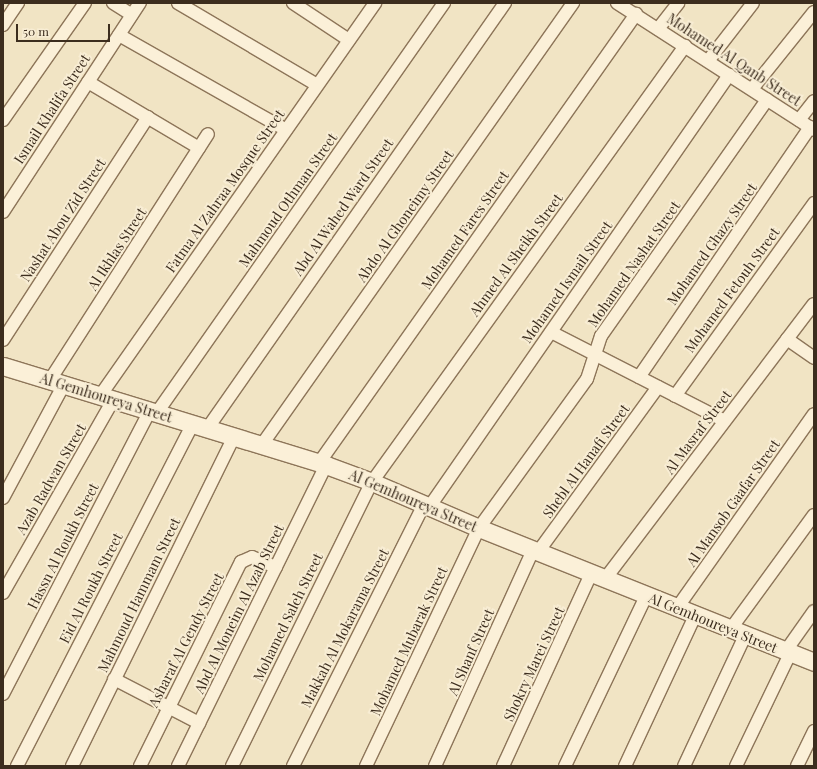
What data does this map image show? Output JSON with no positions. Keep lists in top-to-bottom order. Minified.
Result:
{"streets":{"street":["Mohamed Al Qanb Street","Ismail Khalifa Street","Fatma Al Zahraa Mosque Street","Mahmoud Othman Street","Abd Al Wahed Ward Street","Abdo Al Ghoneimy Street","Nashat Abou Zid Street","Mohamed Fares Street","Mohamed Ghazy Street","Al Ikhlas Street","Ahmed Al Sheikh Street","Mohamed Nashat Street","Mohamed Ismail Street","Mohamed Fetouh Street","Al Gemhoureya Street","Al Masraf Street","Shebl Al Hanafi Street","Azab Radwan Street","Al Mansob Gaafar Street","Hassn Al Roukh Street","Eid Al Roukh Street","Mahmoud Hammam Street","Abd Al Moneim Al Azab Street","Mohamed Saleh Street","Makkah Al Mokarama Street","Asharaf Al Gendy Street","Mohamed Mubarak Street","Al Shanf Street","Shokry Marei Street"]},"crossings":[["Mohamed Al Qanb Street","Mohamed Fares Street"],["Mohamed Al Qanb Street","Mohamed Ghazy Street"],["Mohamed Al Qanb Street","Ahmed Al Sheikh Street"],["Mohamed Al Qanb Street","Mohamed Nashat Street"],["Mohamed Al Qanb Street","Mohamed Ismail Street"],["Fatma Al Zahraa Mosque Street","Al Gemhoureya Street"],["Fatma Al Zahraa Mosque Street","Azab Radwan Street"],["Mahmoud Othman Street","Al Gemhoureya Street"],["Mahmoud Othman Street","Hassn Al Roukh Street"],["Abd Al Wahed Ward Street","Al Gemhoureya Street"],["Abd Al Wahed Ward Street","Eid Al Roukh Street"],["Abdo Al Ghoneimy Street","Al Gemhoureya Street"],["Mohamed Fares Street","Al Gemhoureya Street"],["Mohamed Fares Street","Abd Al Moneim Al Azab Street"],["Al Ikhlas Street","Al Gemhoureya Street"],["Ahmed Al Sheikh Street","Al Gemhoureya Street"],["Ahmed Al Sheikh Street","Mohamed Saleh Street"],["Mohamed Nashat Street","Al Gemhoureya Street"],["Mohamed Nashat Street","Mohamed Mubarak Street"],["Mohamed Ismail Street","Al Gemhoureya Street"],["Mohamed Ismail Street","Makkah Al Mokarama Street"],["Al Gemhoureya Street","Al Masraf Street"],["Al Gemhoureya Street","Shebl Al Hanafi Street"],["Al Gemhoureya Street","Azab Radwan Street"],["Al Gemhoureya Street","Al Mansob Gaafar Street"],["Al Gemhoureya Street","Hassn Al Roukh Street"],["Al Gemhoureya Street","Eid Al Roukh Street"],["Al Gemhoureya Street","Mahmoud Hammam Street"],["Al Gemhoureya Street","Abd Al Moneim Al Azab Street"],["Al Gemhoureya Street","Mohamed Saleh Street"],["Al Gemhoureya Street","Makkah Al Mokarama Street"],["Al Gemhoureya Street","Mohamed Mubarak Street"],["Al Gemhoureya Street","Al Shanf Street"],["Al Gemhoureya Street","Shokry Marei Street"],["Al Masraf Street","Shokry Marei Street"],["Shebl Al Hanafi Street","Al Shanf Street"],["Abd Al Moneim Al Azab Street","Asharaf Al Gendy Street"]],"scale_bar":"50 m"}
